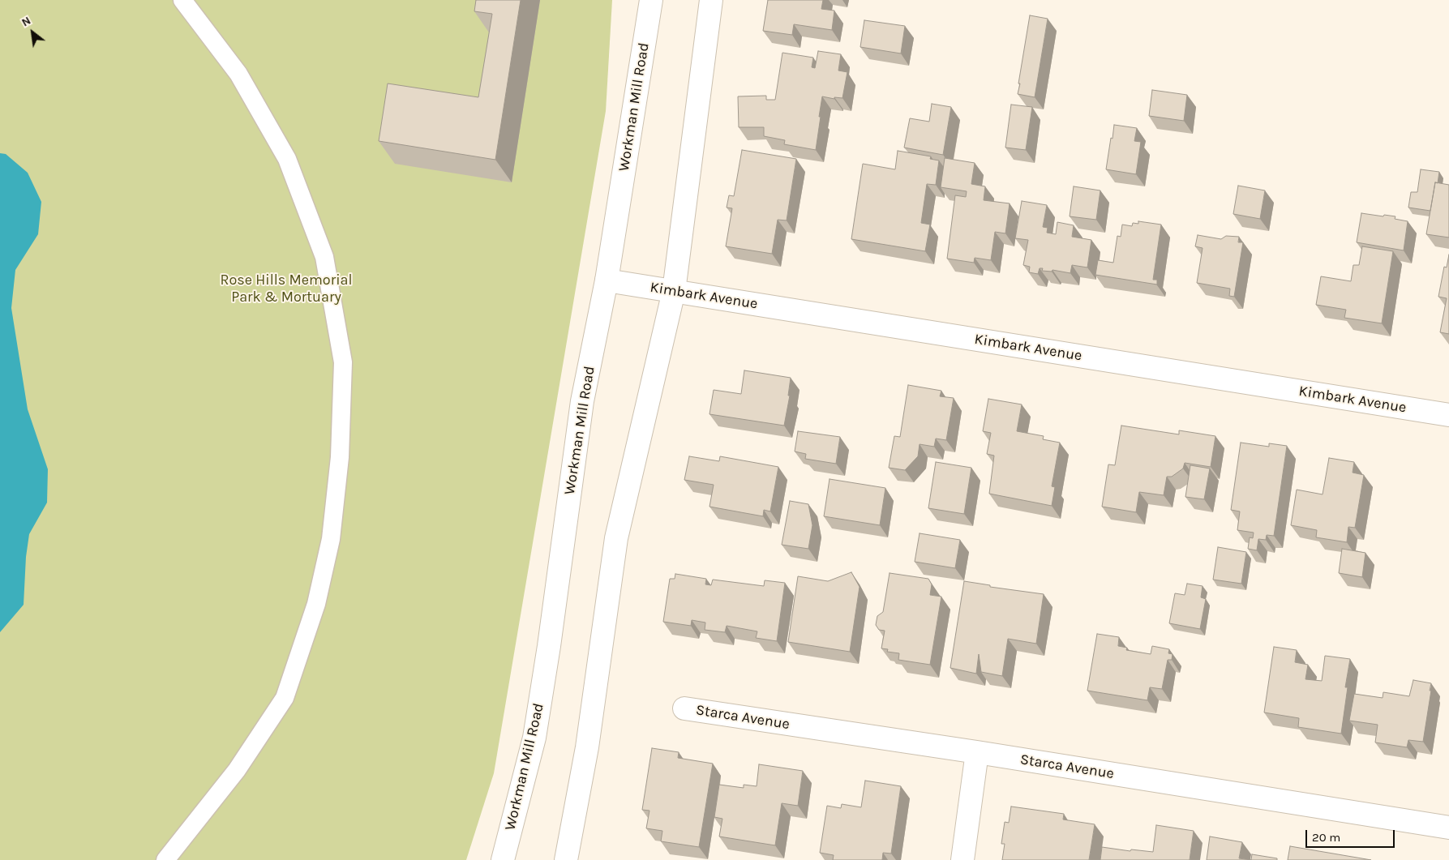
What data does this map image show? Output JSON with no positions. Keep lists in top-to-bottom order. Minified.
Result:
{"streets":{"main road":["Workman Mill Road","Kimbark Avenue","Starca Avenue"]},"crossings":[["Workman Mill Road","Kimbark Avenue"]],"parks":["Rose Hills Memorial Park & Mortuary"],"scale_bar":"20 m","north":"top left"}
